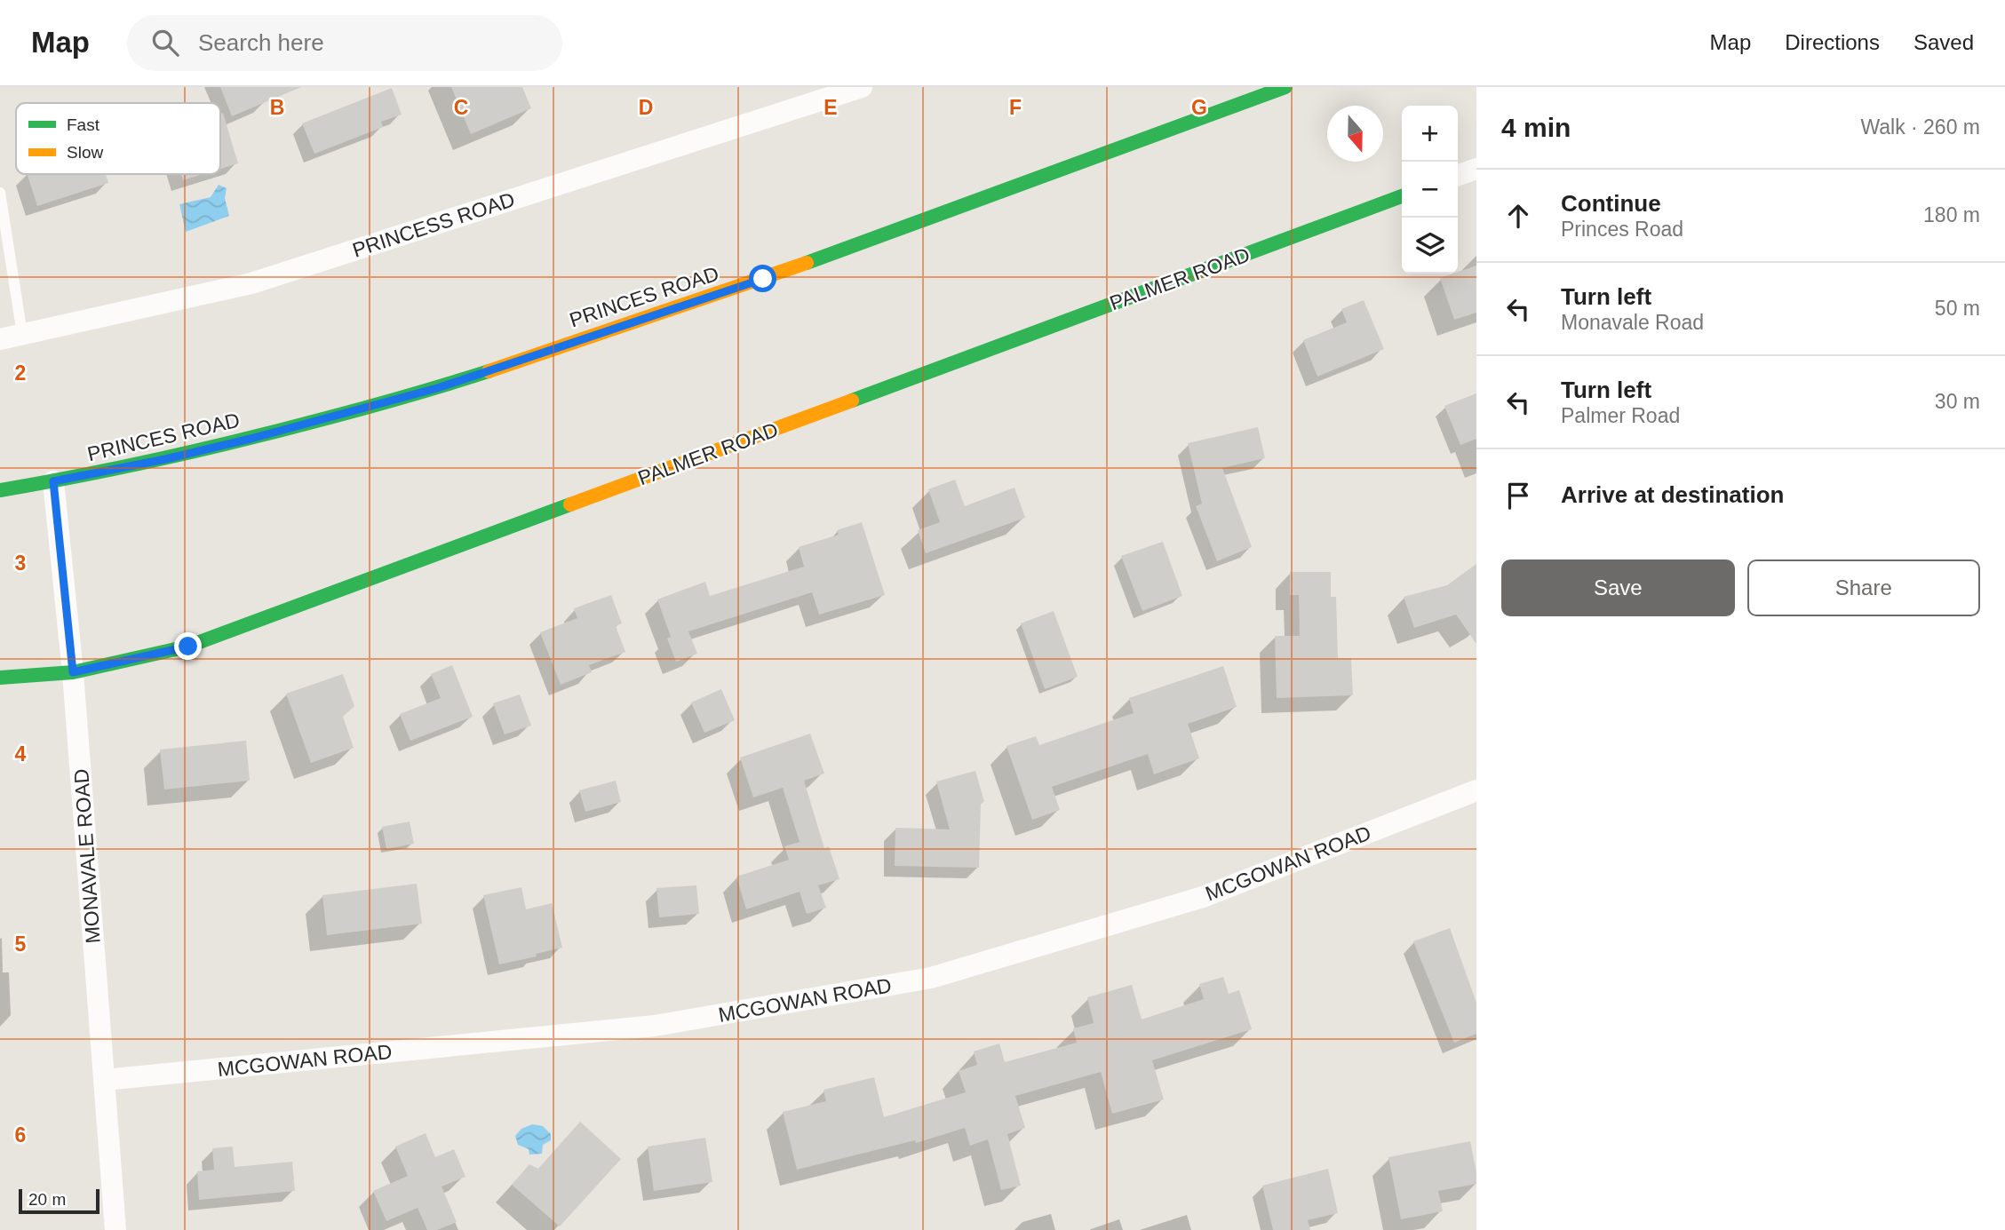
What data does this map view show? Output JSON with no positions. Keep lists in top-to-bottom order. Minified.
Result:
{"streets":{"street":["PRINCESS ROAD","PALMER ROAD","PRINCES ROAD","MONAVALE ROAD","MCGOWAN ROAD"]},"crossings":[["PALMER ROAD","MONAVALE ROAD"],["PRINCES ROAD","MONAVALE ROAD"],["MONAVALE ROAD","MCGOWAN ROAD"]],"legend":["Fast","Slow"],"scale_bar":"20 m","north":"bottom","page":{"header":"Map","search":"Search here","nav":["Map","Directions","Saved"],"heading":["4 min","Walk · 260 m"],"map_buttons":["+","−"],"list":[["Continue","Princes Road","180 m"],["Turn left","Monavale Road","50 m"],["Turn left","Palmer Road","30 m"],"Arrive at destination"],"buttons":["Save","Share"],"scale":"20 m"},"grid":{"columns":["B","C","D","E","F","G"],"rows":["2","3","4","5","6"]}}
